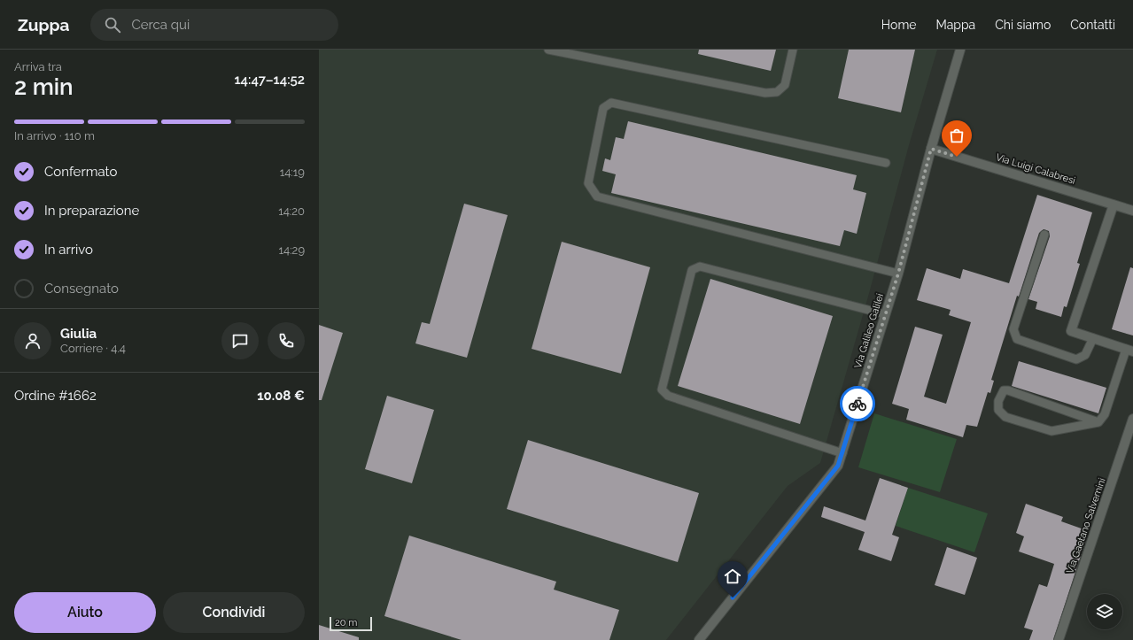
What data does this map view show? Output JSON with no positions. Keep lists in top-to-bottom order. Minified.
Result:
{"streets":{"street":["Via Luigi Calabresi","Via Galileo Galilei","Via Gaetano Salvemini"]},"crossings":[["Via Luigi Calabresi","Via Galileo Galilei"]],"scale_bar":"20 m","page":{"header":"Zuppa","search":"Cerca qui","nav":["Home","Mappa","Chi siamo","Contatti"],"heading":["2 min","Arriva tra","14:47–14:52"],"panel":["Giulia","Corriere · 4.4","Ordine #1662","10.08 €"],"bar":"In arrivo · 110 m","list":[["Confermato","14:19"],["In preparazione","14:20"],["In arrivo","14:29"],"Consegnato"],"buttons":["Aiuto","Condividi"],"scale":"20 m"}}
